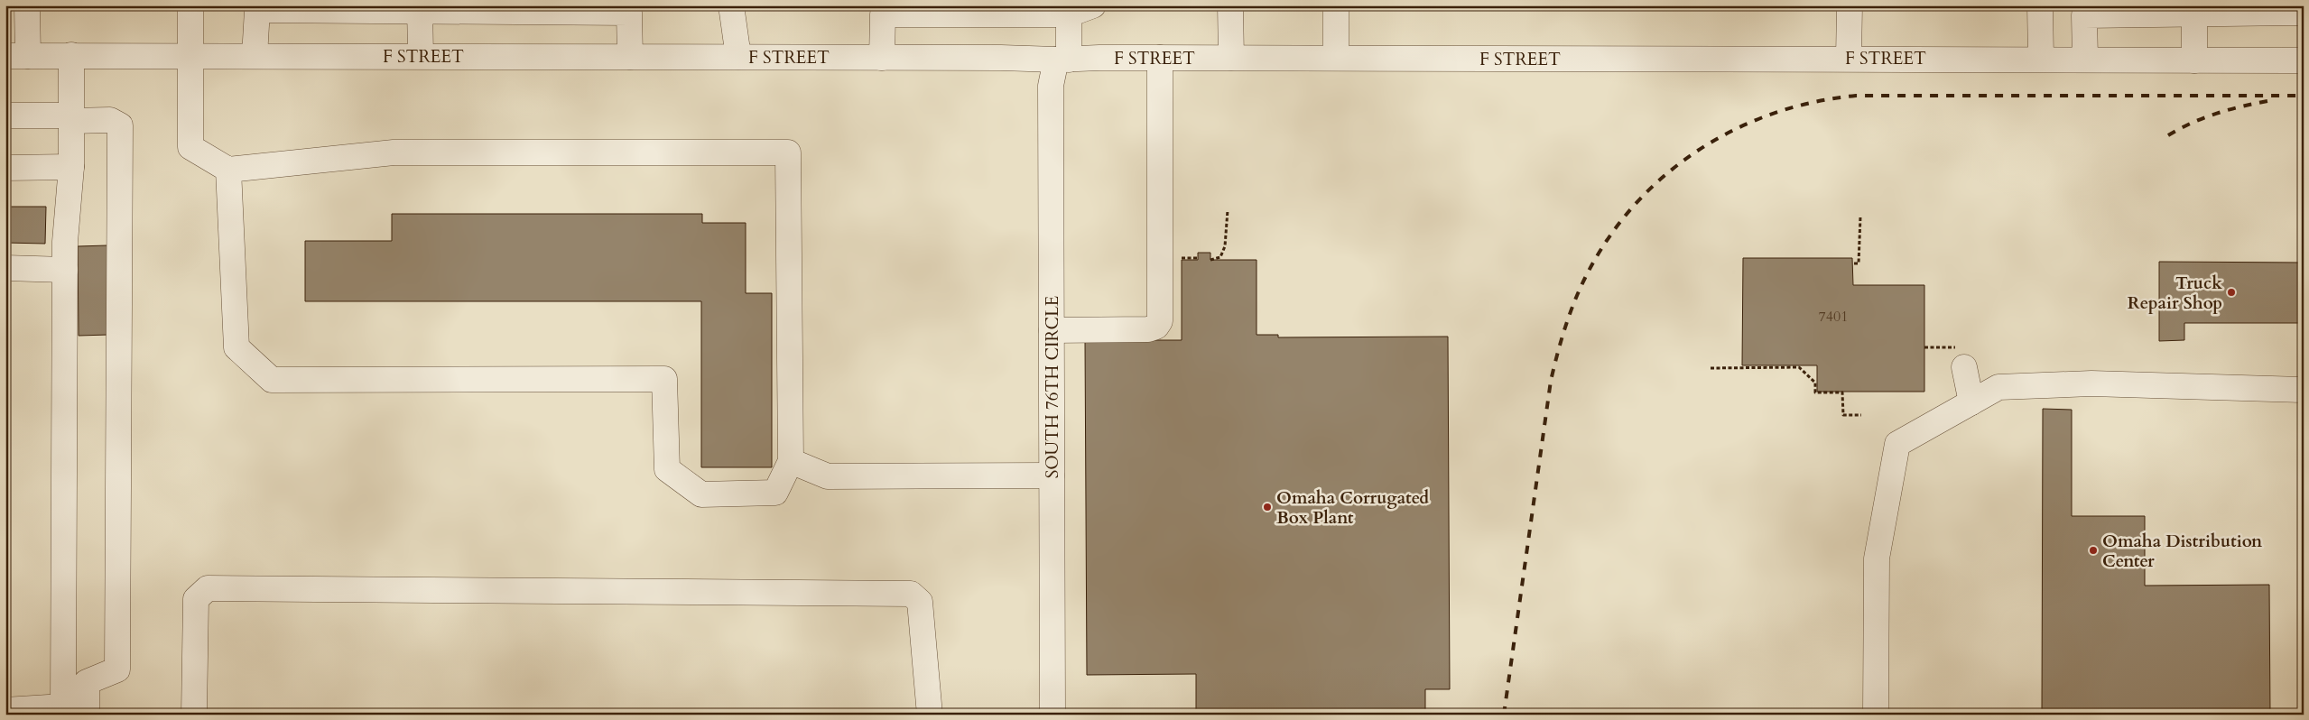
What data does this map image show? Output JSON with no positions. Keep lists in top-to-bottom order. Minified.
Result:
{"streets":{"street":["F STREET","SOUTH 76TH CIRCLE"]},"crossings":[["F STREET","SOUTH 76TH CIRCLE"]],"places":["Truck Repair Shop","Omaha Corrugated Box Plant","Omaha Distribution Center"],"house_numbers":["7401"]}
